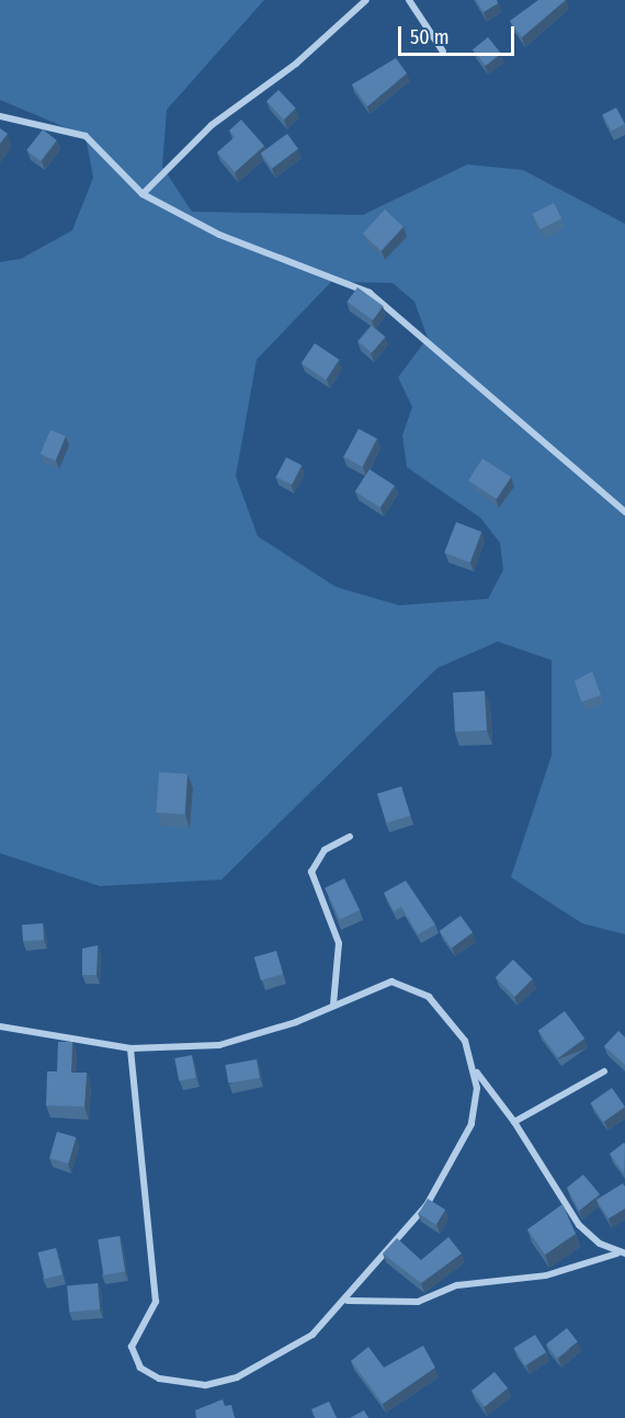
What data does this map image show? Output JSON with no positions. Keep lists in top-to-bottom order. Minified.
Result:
{"scale_bar":"50 m"}
